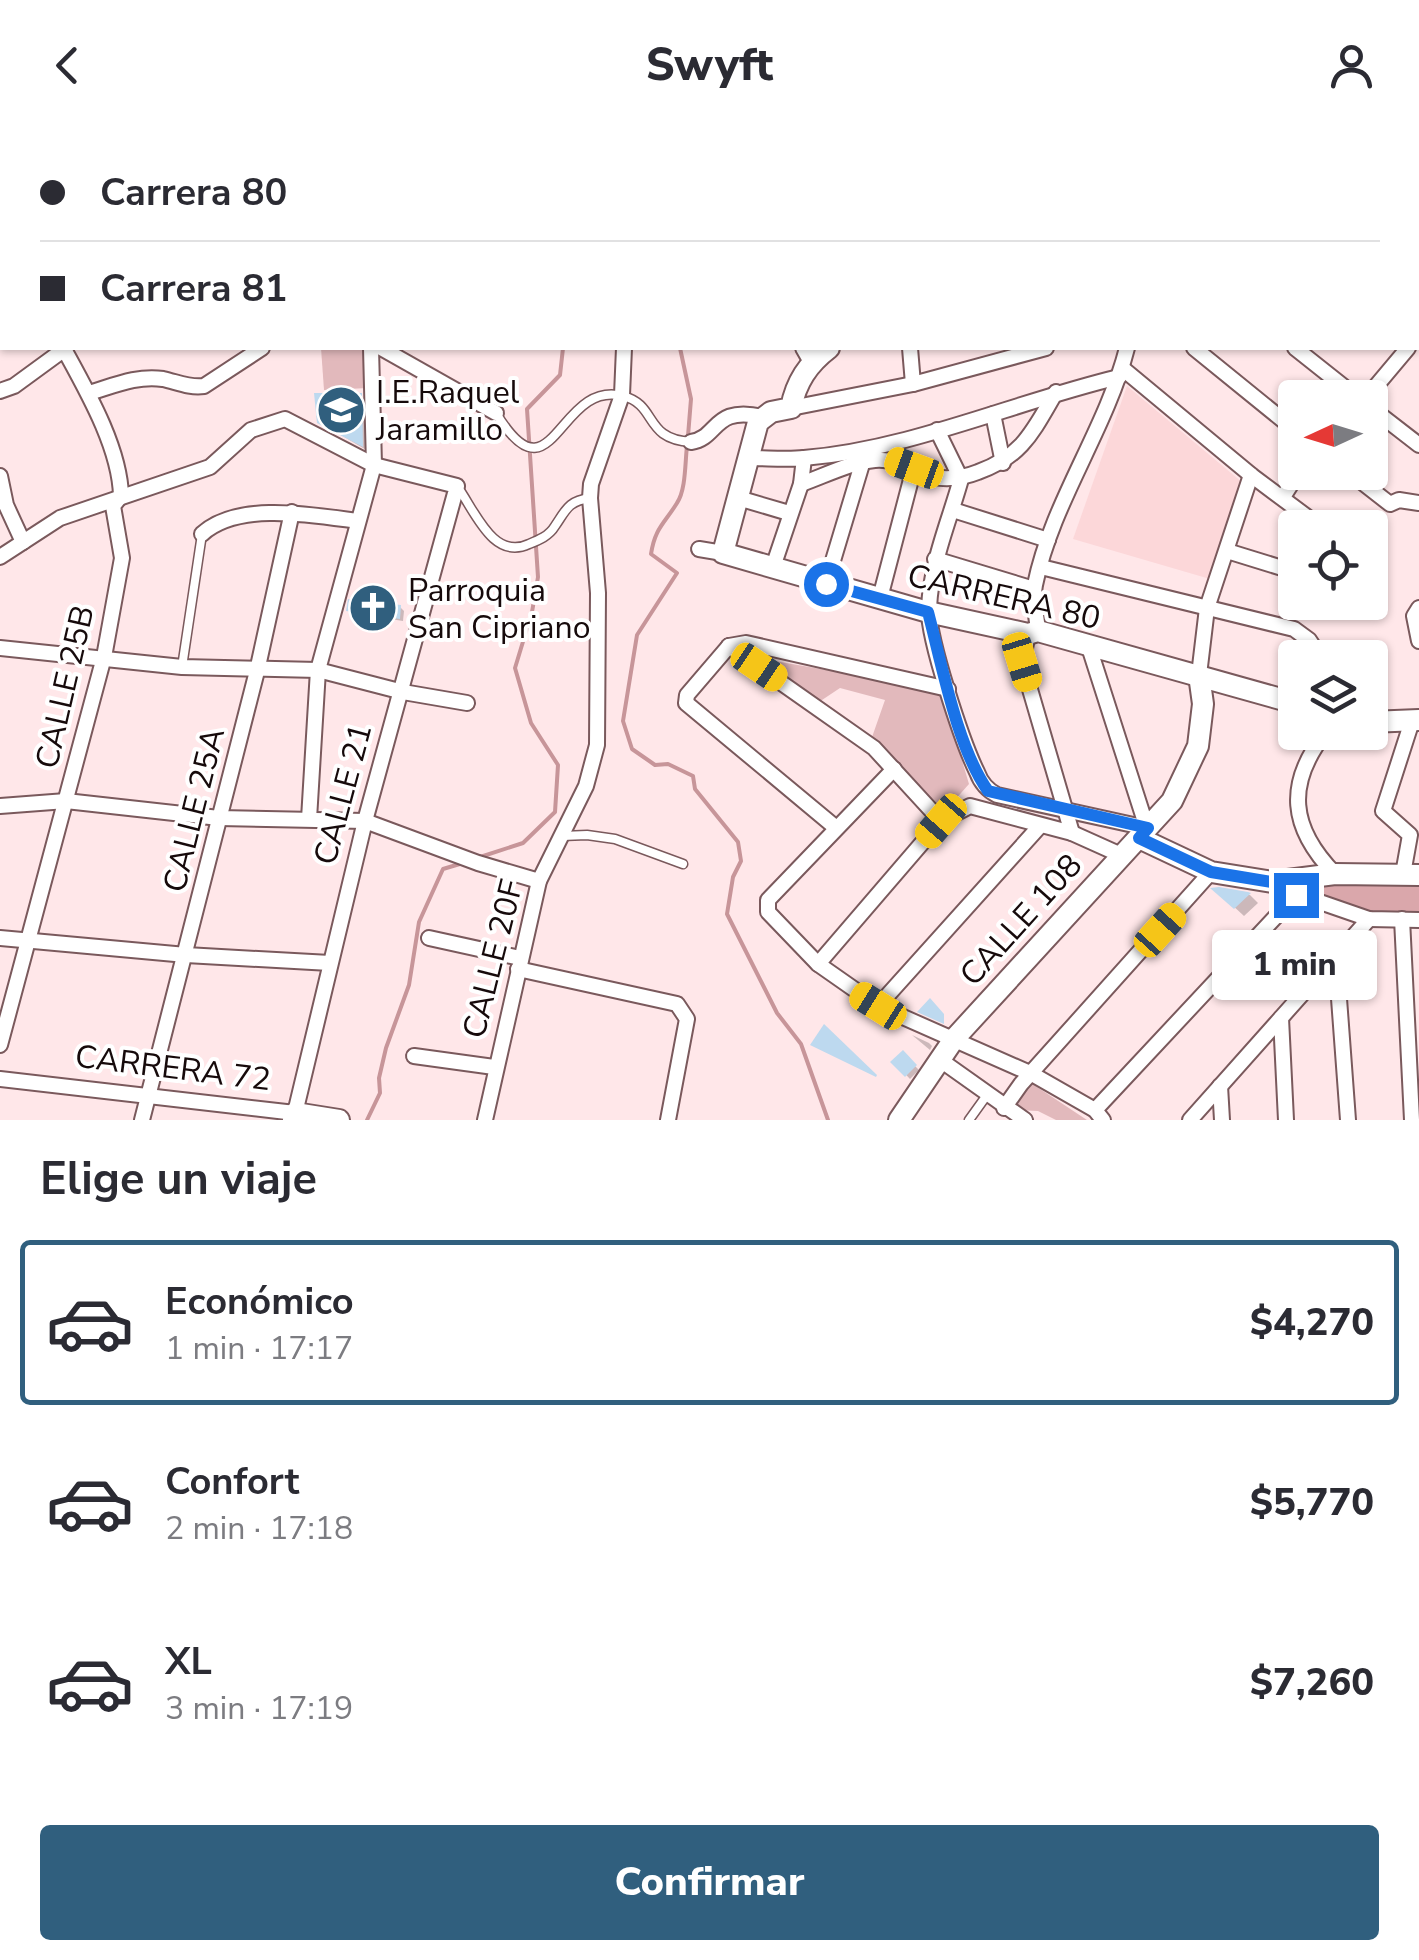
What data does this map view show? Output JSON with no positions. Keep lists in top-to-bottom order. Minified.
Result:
{"streets":{"street":["CARRERA 80","CALLE 25B","CALLE 21","CALLE 25A","CALLE 108","CALLE 20F","CARRERA 72"]},"crossings":[["CARRERA 80","CALLE 108"],["CALLE 21","CARRERA 72"],["CALLE 25A","CARRERA 72"]],"places":{"school or university":["I.E.Raquel Jaramillo"],"church":["Parroquia San Cipriano"]},"north":"left","page":{"header":"Swyft","banner":["Carrera 80","Carrera 81"],"bubble":"1 min","heading":"Elige un viaje","list":[{"name":"Económico","note":"1 min · 17:17","value":"$4,270"},{"name":"Confort","note":"2 min · 17:18","value":"$5,770"},{"name":"XL","note":"3 min · 17:19","value":"$7,260"}],"buttons":"Confirmar"}}
